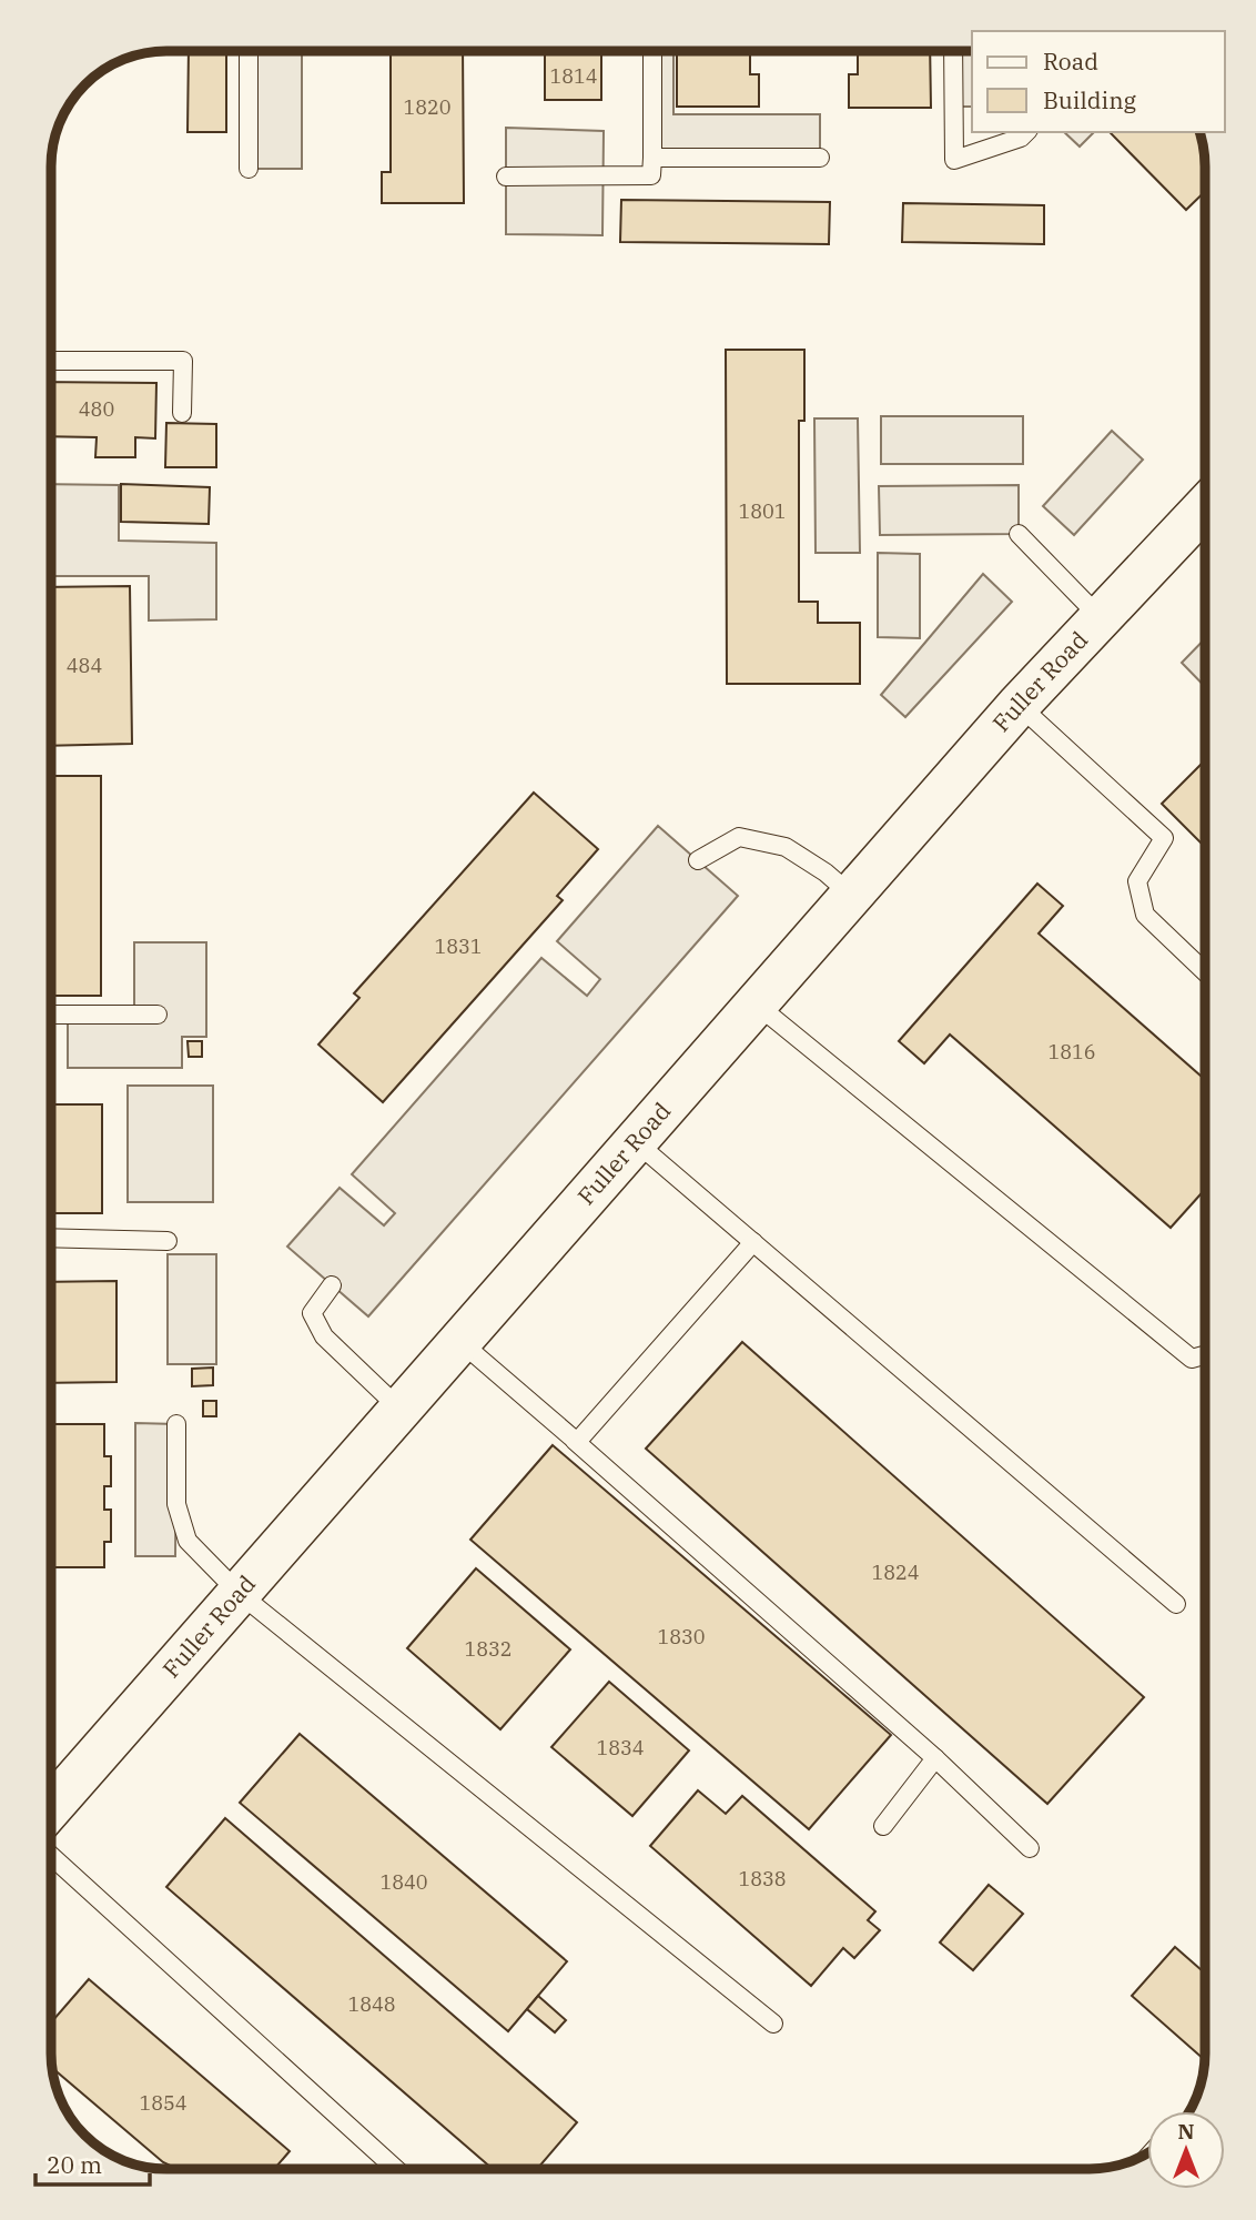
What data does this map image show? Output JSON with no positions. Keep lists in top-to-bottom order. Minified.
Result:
{"streets":{"street":["Fuller Road"]},"house_numbers":["1814","1820","480","1801","484","1831","1816","1824","1830","1832","1834","1838","1840","1848","1854"],"legend":["Road","Building"],"scale_bar":"20 m","north":"top"}
